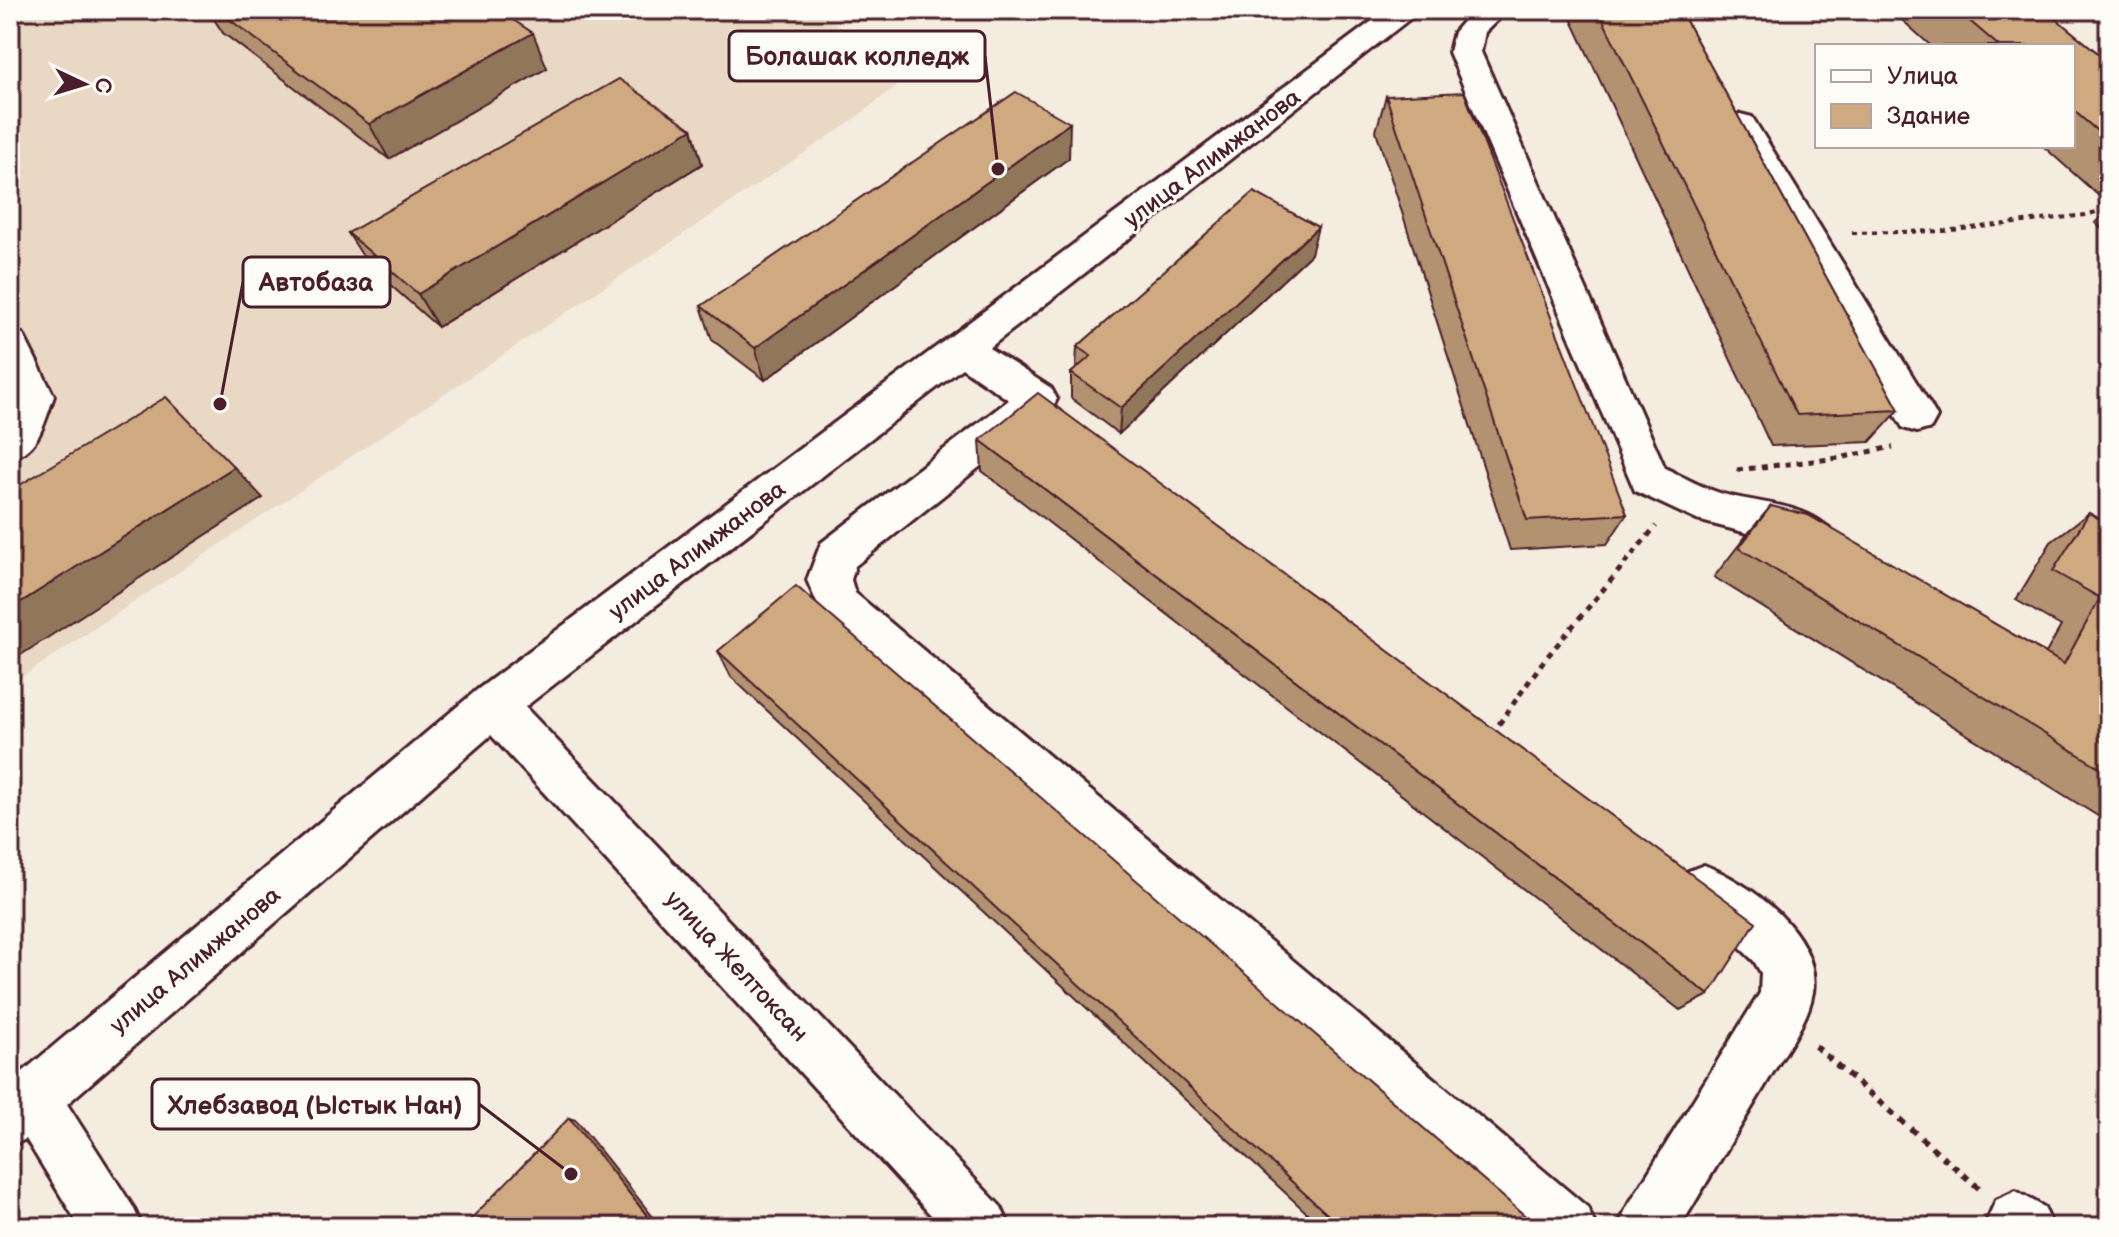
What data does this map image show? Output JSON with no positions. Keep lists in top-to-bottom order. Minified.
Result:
{"streets":{"street":["улица Алимжанова","улица Желтоксан"]},"crossings":[["улица Алимжанова","улица Желтоксан"]],"places":["Болашак колледж","Автобаза","Хлебзавод (Ыстык Нан)"],"legend":["Улица","Здание"],"north":"right"}
